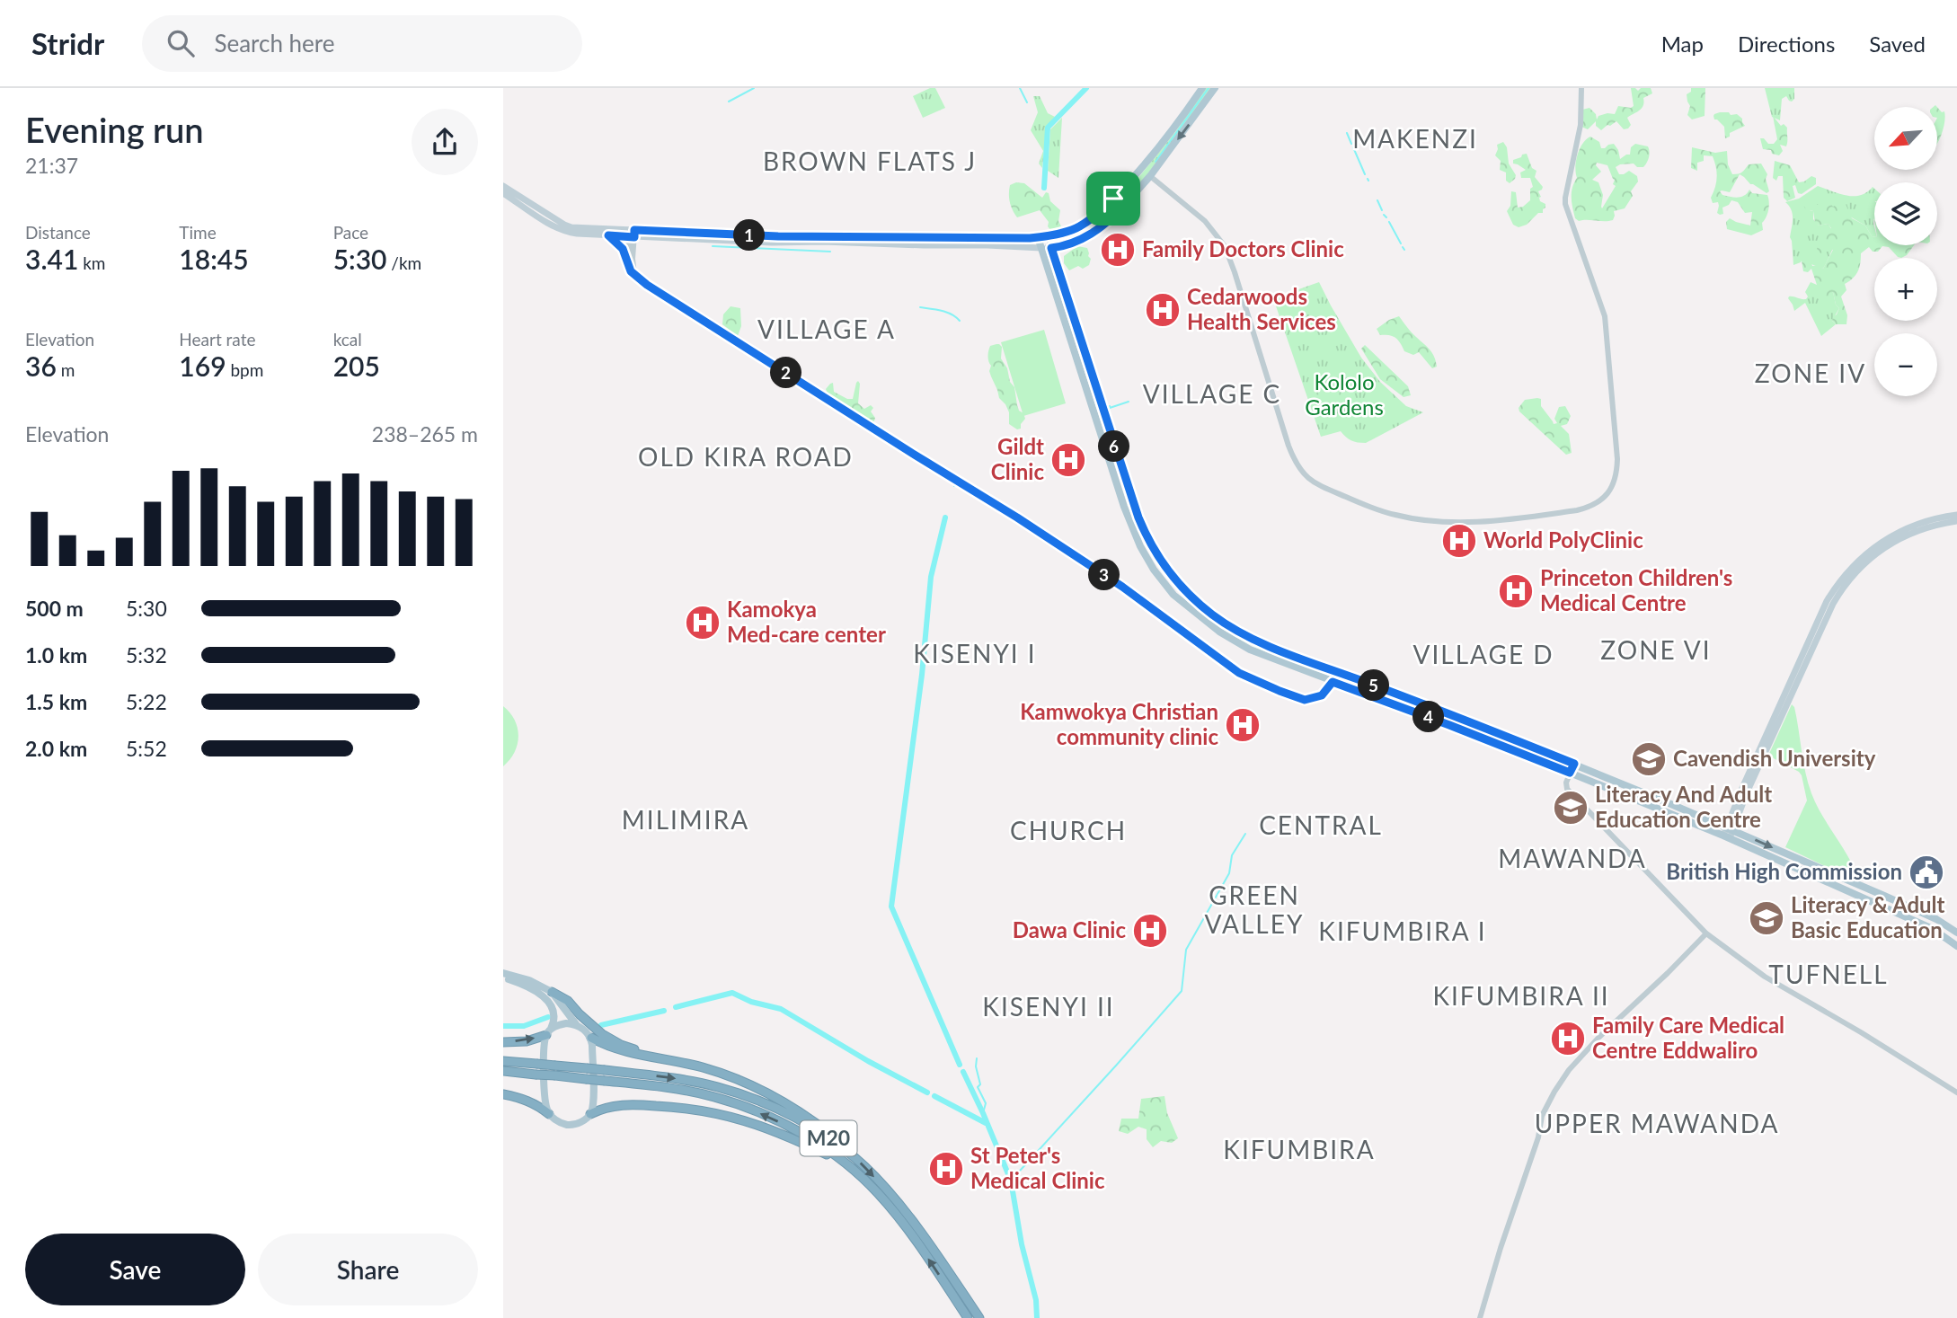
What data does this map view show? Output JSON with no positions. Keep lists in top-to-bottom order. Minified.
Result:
{"streets":{"highway":["M20"]},"districts":["MAKENZI","BROWN FLATS J","VILLAGE A","ZONE IV","VILLAGE C","OLD KIRA ROAD","ZONE VI","KISENYI I","VILLAGE D","MILIMIRA","CENTRAL","CHURCH","MAWANDA","GREEN VALLEY","KIFUMBIRA I","TUFNELL","KIFUMBIRA II","KISENYI II","UPPER MAWANDA","KIFUMBIRA"],"parks":["Kololo Gardens"],"places":{"hospital":["Family Doctors Clinic","Cedarwoods Health Services","Gildt Clinic","World PolyClinic","Princeton Children's Medical Centre","Kamokya Med-care center","Kamwokya Christian community clinic","Dawa Clinic","Family Care Medical Centre Eddwaliro","St Peter's Medical Clinic"],"school or university":["Cavendish University","Literacy And Adult Education Centre","Literacy & Adult Basic Education"],"public building":["British High Commission"]},"north":"bottom left","page":{"header":"Stridr","search":"Search here","nav":["Map","Directions","Saved"],"heading":["Evening run","21:37"],"map_buttons":["+","−"],"stats":[["Distance","3.41 km"],["Time","18:45"],["Pace","5:30 /km"],["Elevation","36 m"],["Heart rate","169 bpm"],["kcal","205"]],"pins":["1","2","6","3","5","4"],"chart":["Elevation","238–265 m"],"list":[{"name":"500 m","note":"5:30"},{"name":"1.0 km","note":"5:32"},{"name":"1.5 km","note":"5:22"},{"name":"2.0 km","note":"5:52"}],"buttons":["Save","Share"]}}
